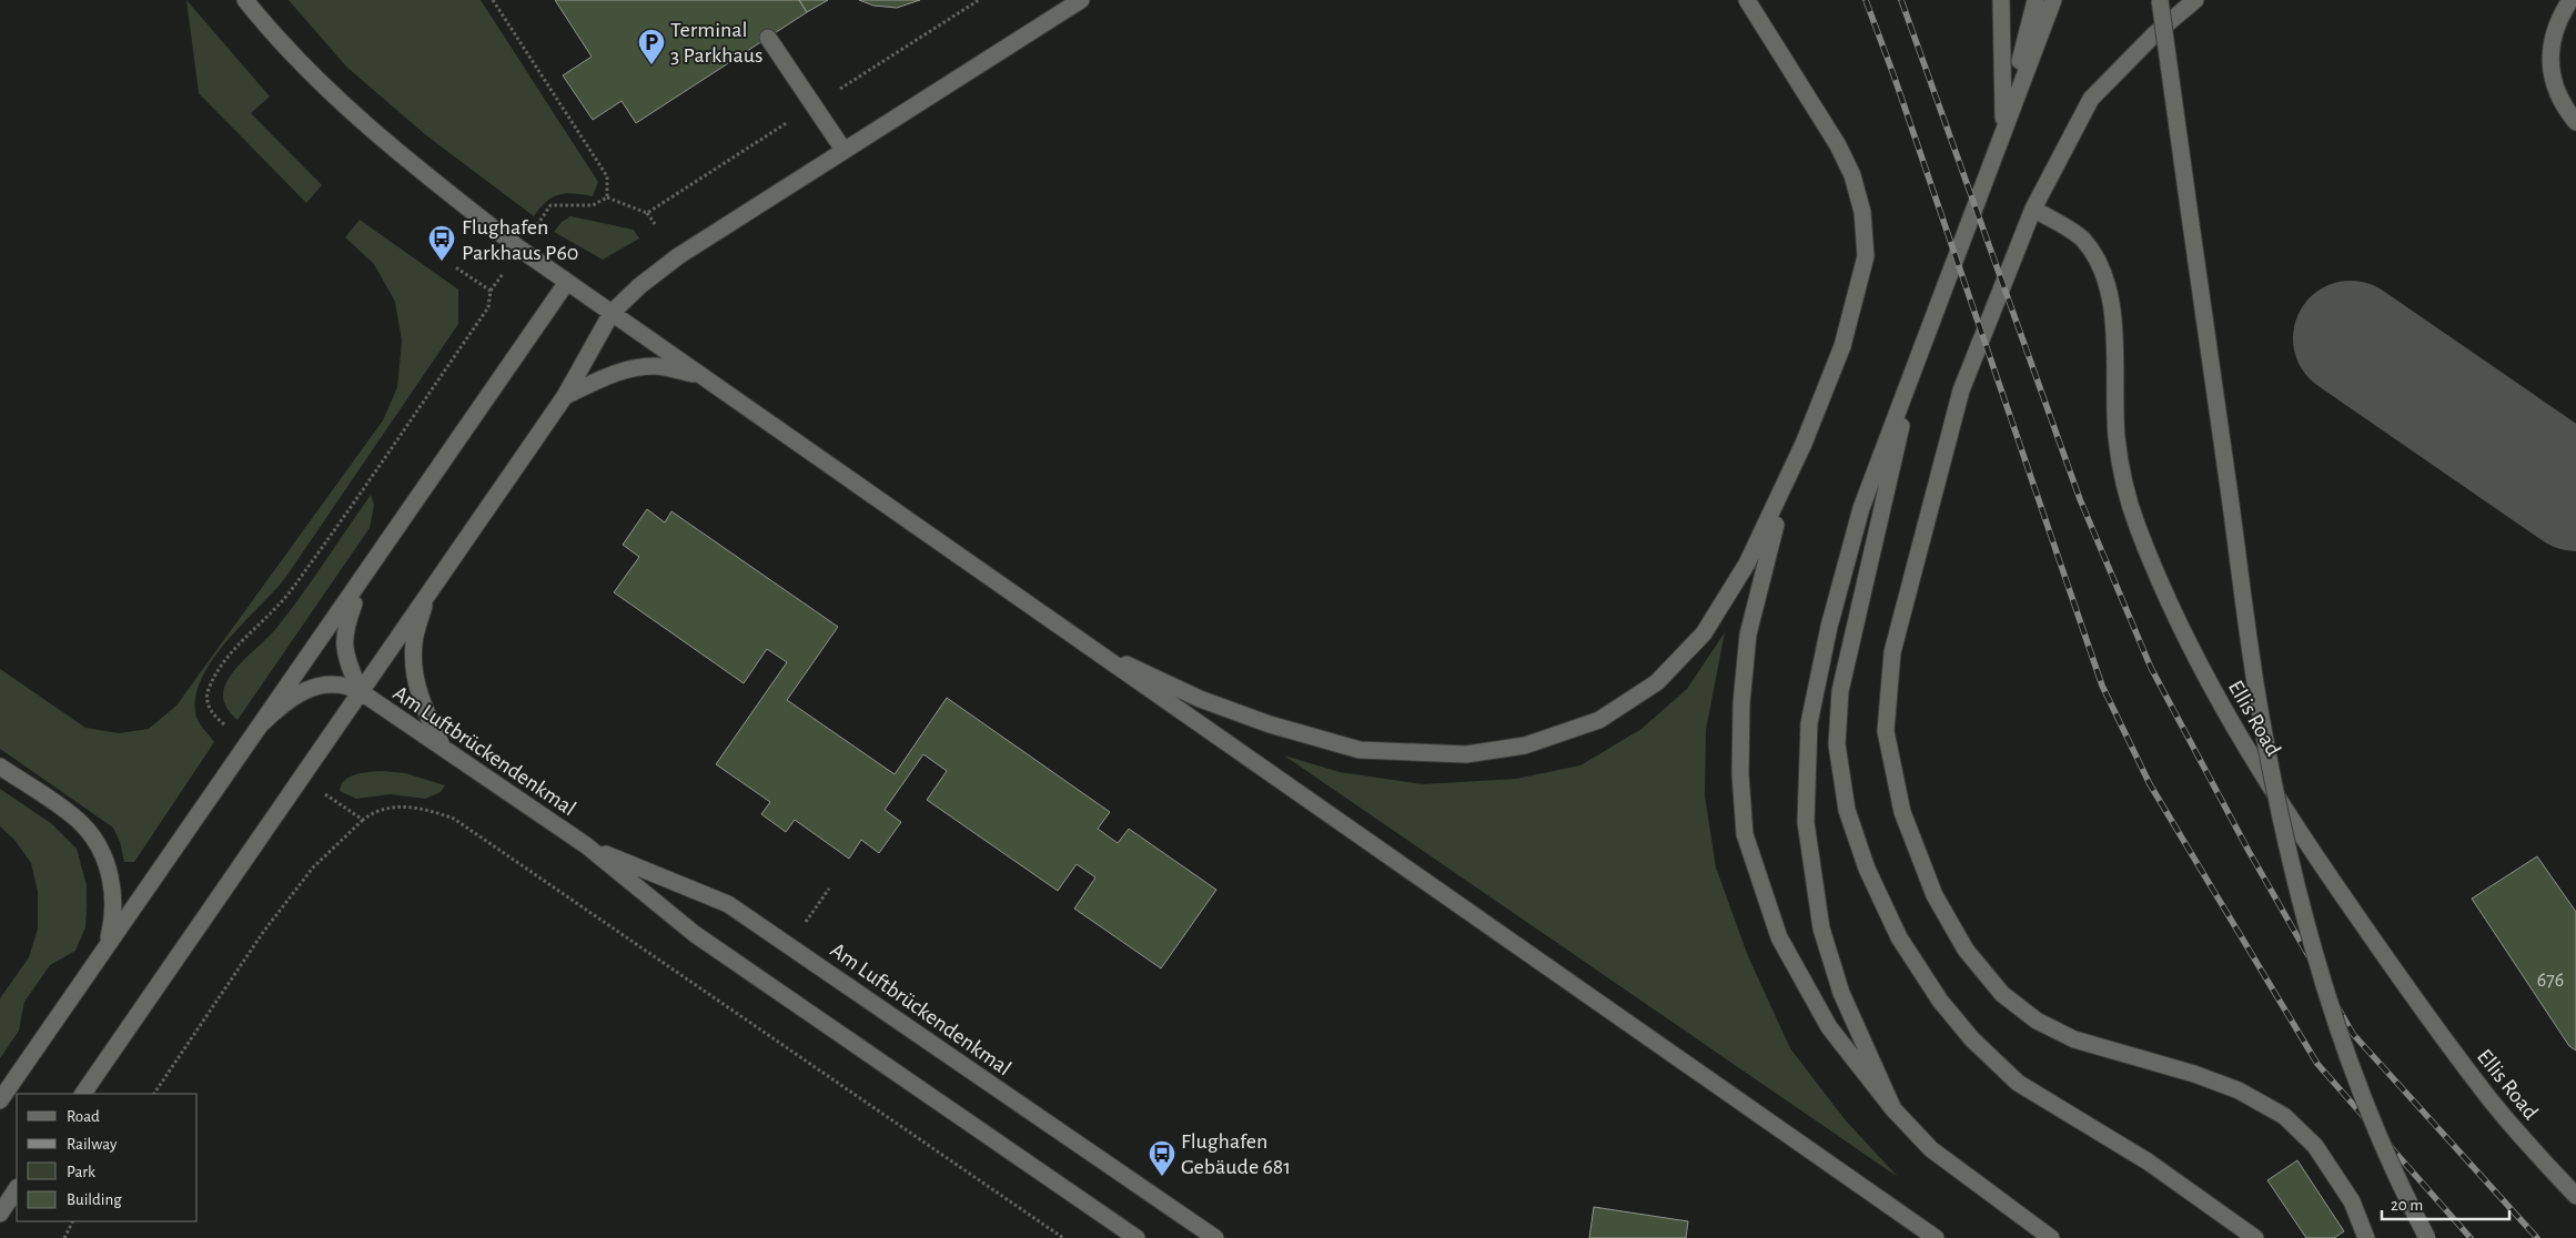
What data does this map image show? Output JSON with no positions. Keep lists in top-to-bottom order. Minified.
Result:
{"streets":{"street":["Ellis Road","Am Luftbrückendenkmal"]},"places":{"parking":["Terminal 3 Parkhaus"],"bus stop":["Flughafen Parkhaus P60","Flughafen Gebäude 681"]},"house_numbers":["676"],"legend":["Road","Railway","Park","Building"],"scale_bar":"20 m"}
